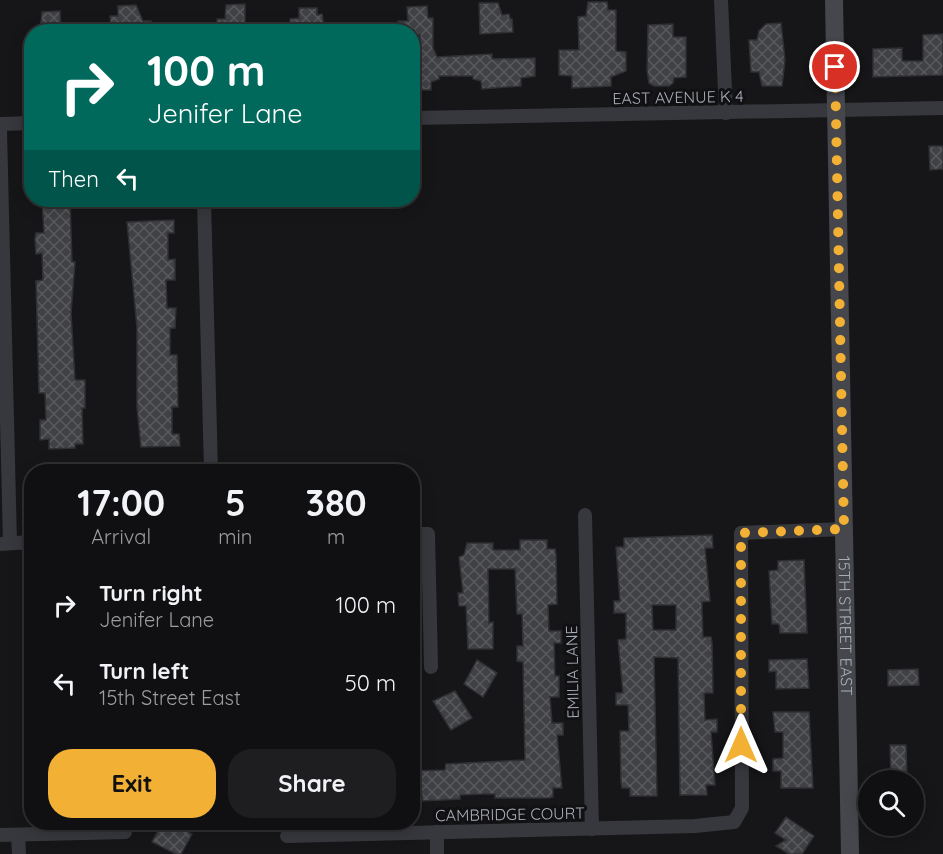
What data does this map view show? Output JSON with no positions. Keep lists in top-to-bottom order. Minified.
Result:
{"streets":{"street":["EAST AVENUE K 4","15TH STREET EAST","EMILIA LANE","CAMBRIDGE COURT"]},"crossings":[["EAST AVENUE K 4","15TH STREET EAST"],["15TH STREET EAST","CAMBRIDGE COURT"],["EMILIA LANE","CAMBRIDGE COURT"]],"page":{"turn":["100 m","Jenifer Lane"],"then":"Then","eta":["17:00","Arrival","5","min","380","m"],"list":[{"name":"Turn right","note":"Jenifer Lane","value":"100 m"},{"name":"Turn left","note":"15th Street East","value":"50 m"}],"buttons":["Exit","Share"]}}
